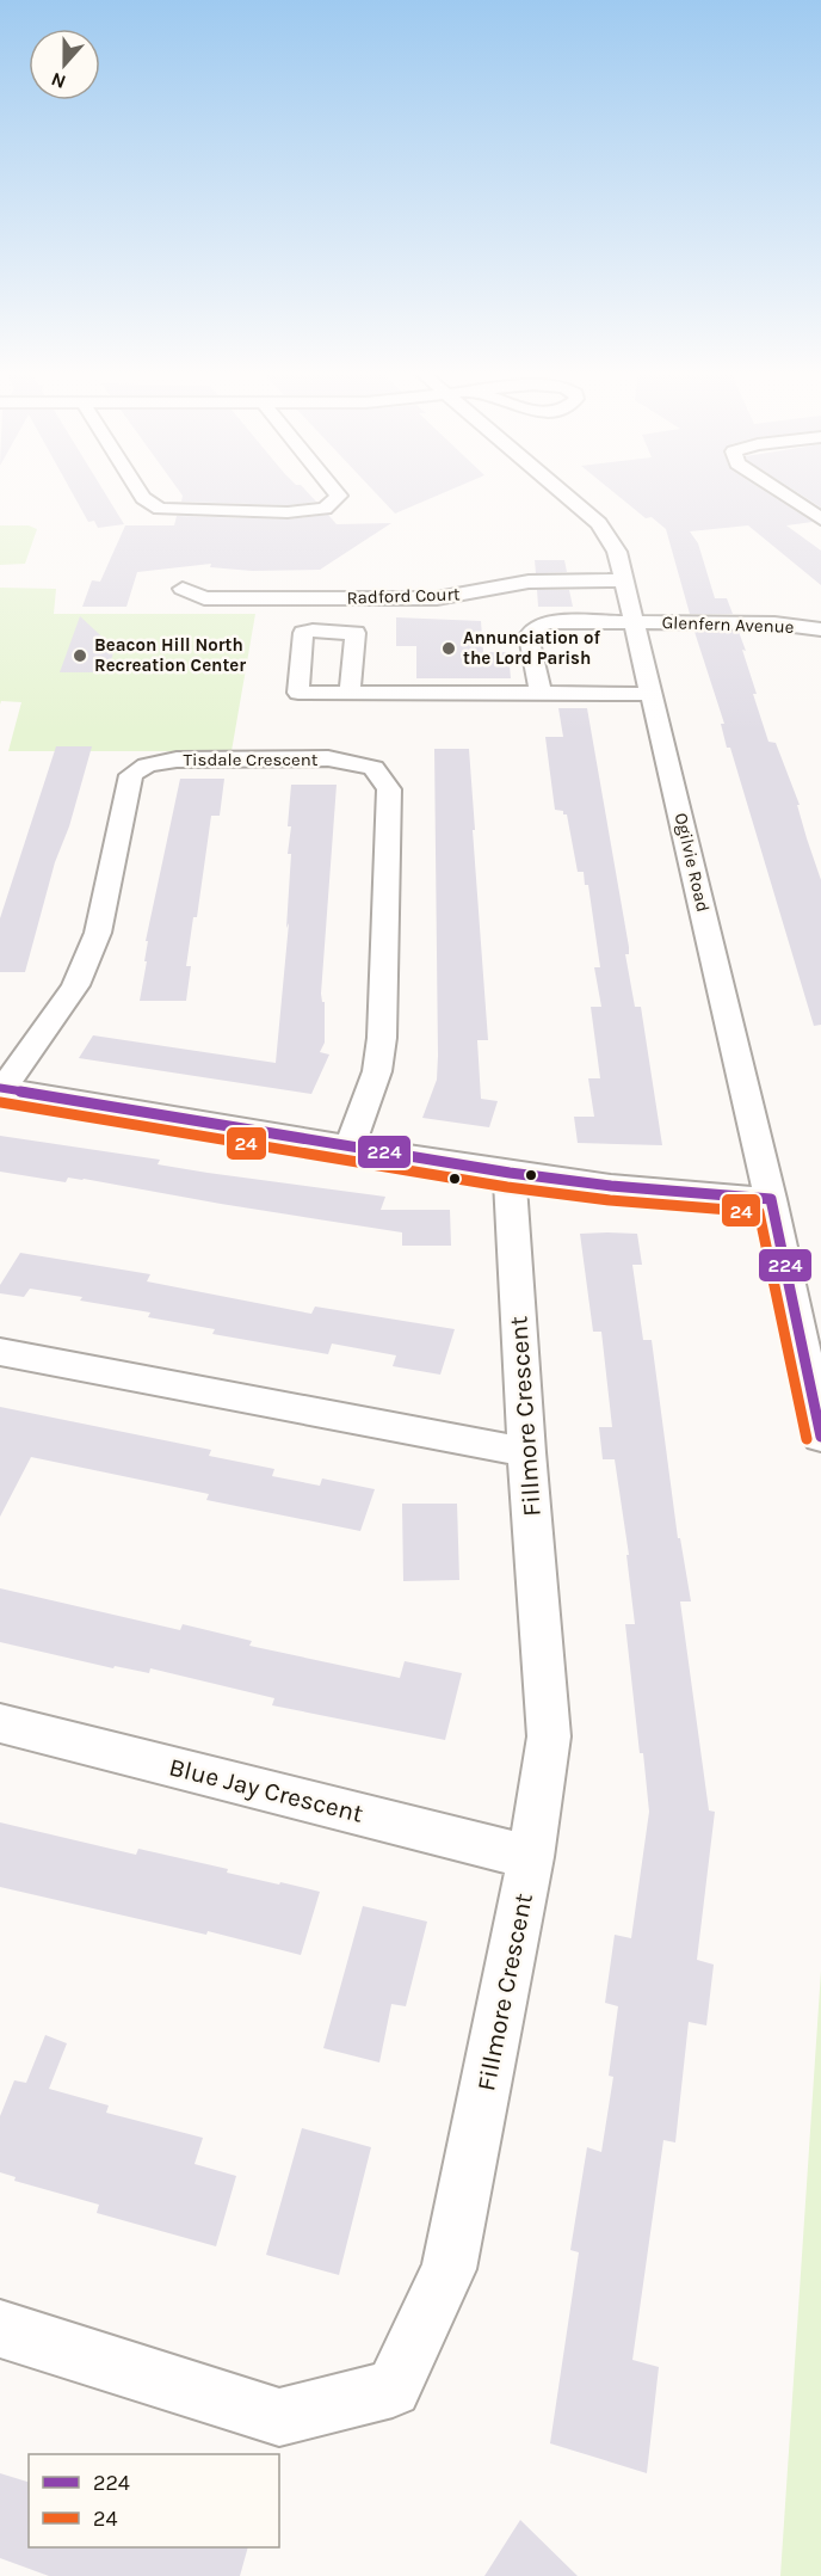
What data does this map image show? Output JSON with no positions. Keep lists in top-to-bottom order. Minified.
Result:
{"streets":{"street":["Radford Court","Glenfern Avenue","Tisdale Crescent","Ogilvie Road","Fillmore Crescent","Blue Jay Crescent"]},"crossings":[["Radford Court","Ogilvie Road"],["Glenfern Avenue","Ogilvie Road"],["Fillmore Crescent","Blue Jay Crescent"]],"places":["Annunciation of the Lord Parish","Beacon Hill North Recreation Center"],"lines":["transit line 224","transit line 24"],"legend":["224","24"],"north":"bottom"}
